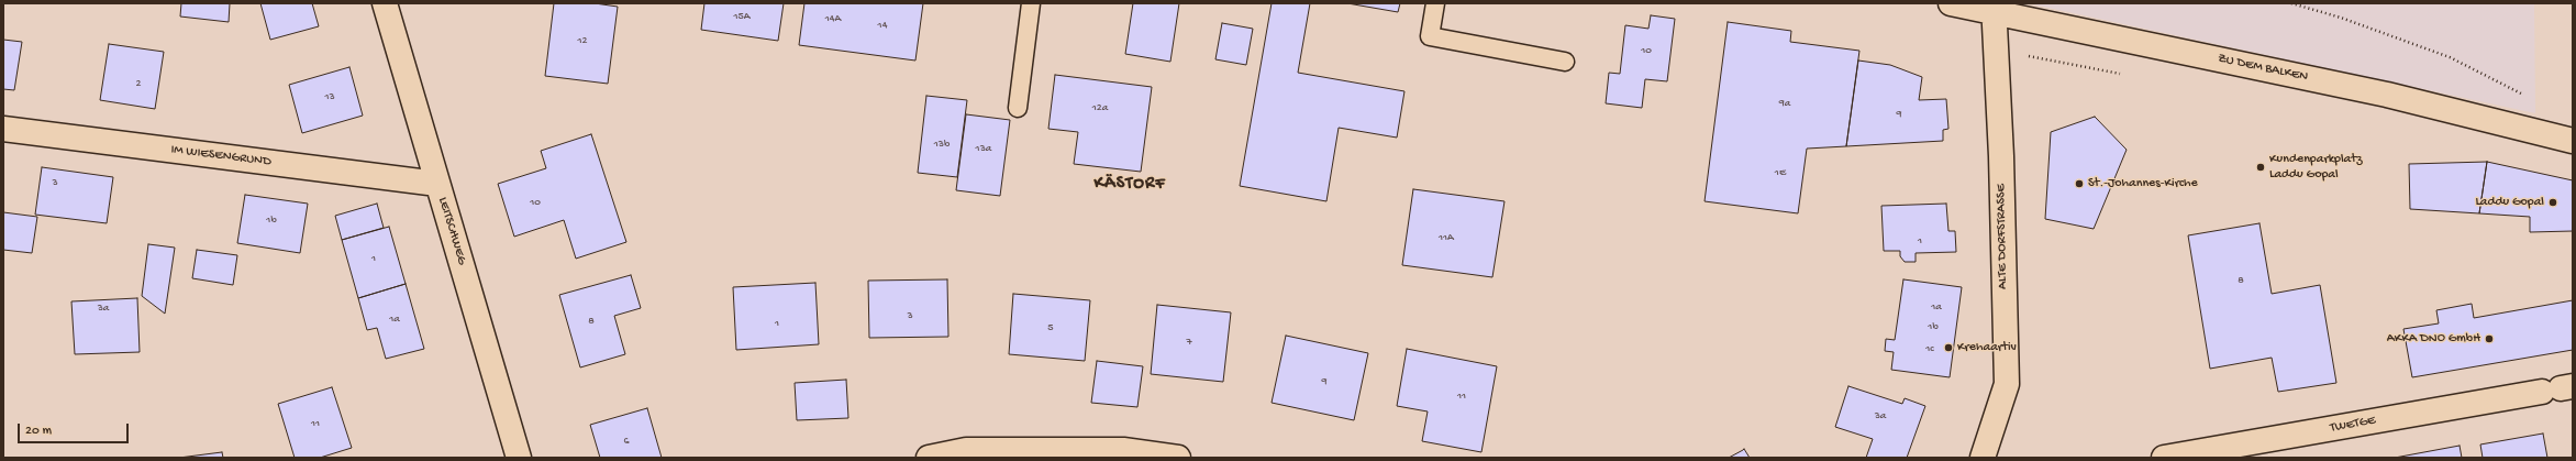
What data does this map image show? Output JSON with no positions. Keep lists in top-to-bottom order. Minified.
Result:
{"streets":{"street":["ZU DEM BALKEN","IM WIESENGRUND","LEITSCHWEG","ALTE DORFSTRASSE","TWETGE"]},"crossings":[["ZU DEM BALKEN","ALTE DORFSTRASSE"],["IM WIESENGRUND","LEITSCHWEG"]],"districts":["KÄSTORF"],"places":["Kundenparkplatz Laddu Gopal","St.-Johannes-Kirche","Laddu Gopal","AKKA DNO GmbH","Krehaartiv"],"house_numbers":["15A","14A","14","12","10","2","13","9a","12a","9","13b","13a","1E","3","10","1b","11A","1","1","8","1a","3a","3","1a","8","1","1b","5","7","1c","9","11","3a","11","6"],"scale_bar":"20 m"}
